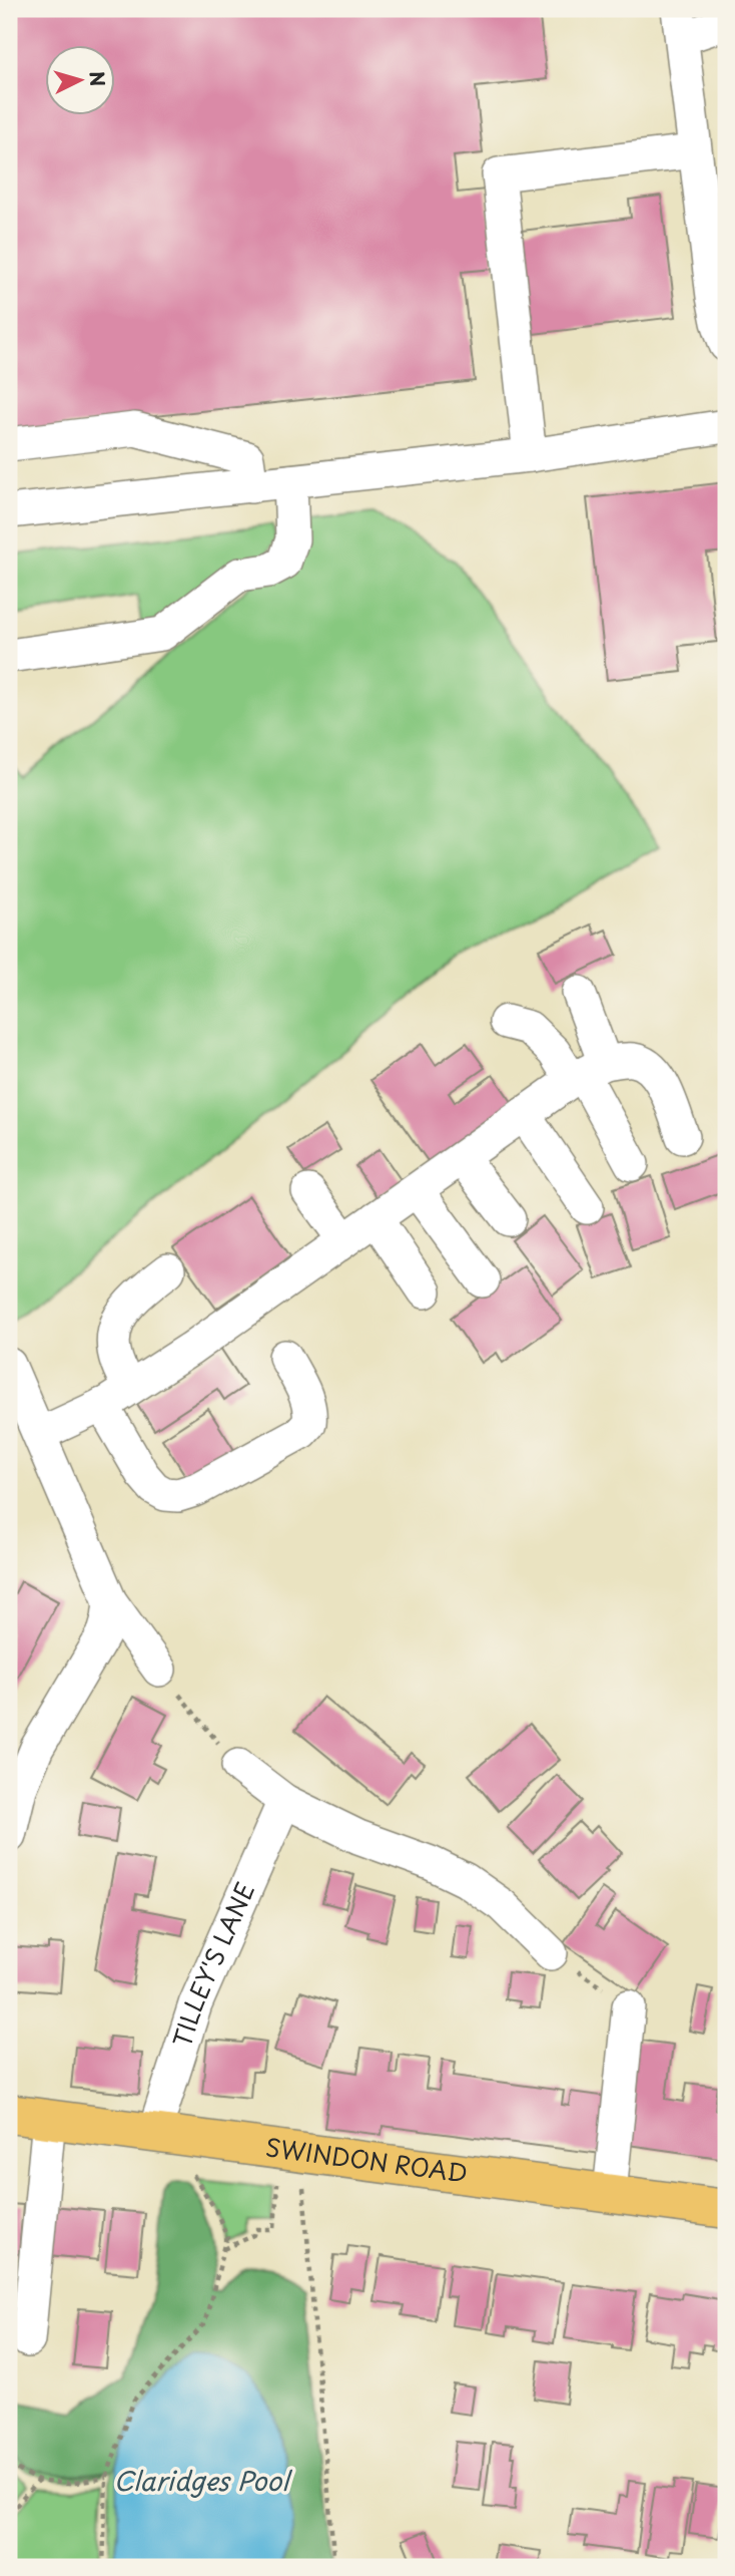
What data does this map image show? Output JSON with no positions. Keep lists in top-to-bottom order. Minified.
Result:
{"streets":{"main road":["SWINDON ROAD"],"street":["TILLEY'S LANE"]},"crossings":[["TILLEY'S LANE","SWINDON ROAD"]],"water":["Claridges Pool"],"north":"right"}
